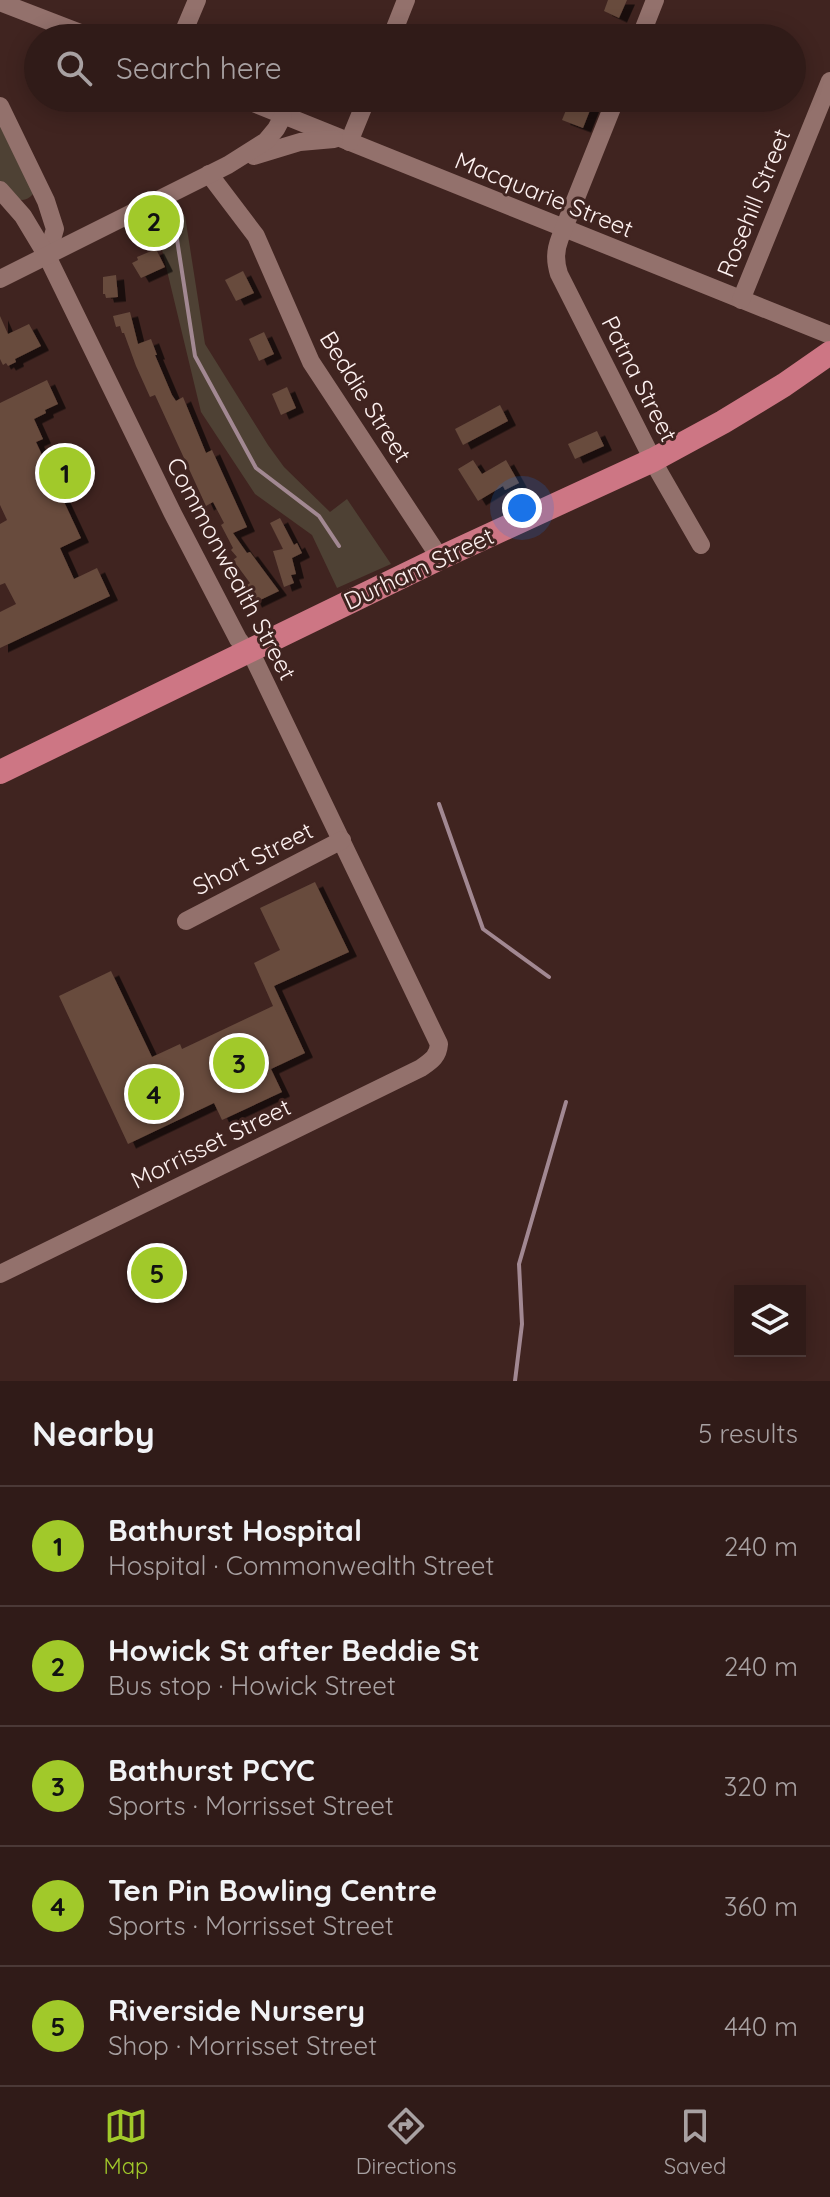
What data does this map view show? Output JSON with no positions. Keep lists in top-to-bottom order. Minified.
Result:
{"streets":{"main road":["Durham Street"],"street":["Macquarie Street","Rosehill Street","Patna Street","Beddie Street","Commonwealth Street","Short Street","Morrisset Street"]},"crossings":[["Macquarie Street","Rosehill Street"],["Macquarie Street","Patna Street"],["Patna Street","Durham Street"],["Beddie Street","Durham Street"],["Commonwealth Street","Durham Street"],["Commonwealth Street","Short Street"],["Commonwealth Street","Morrisset Street"]],"page":{"search":"Search here","pins":["2","1","3","4","5"],"heading":["Nearby","5 results"],"list":[{"mark":"1","name":"Bathurst Hospital","note":"Hospital · Commonwealth Street","value":"240 m"},{"mark":"2","name":"Howick St after Beddie St","note":"Bus stop · Howick Street","value":"240 m"},{"mark":"3","name":"Bathurst PCYC","note":"Sports · Morrisset Street","value":"320 m"},{"mark":"4","name":"Ten Pin Bowling Centre","note":"Sports · Morrisset Street","value":"360 m"},{"mark":"5","name":"Riverside Nursery","note":"Shop · Morrisset Street","value":"440 m"}],"nav":["Map","Directions","Saved"]}}
